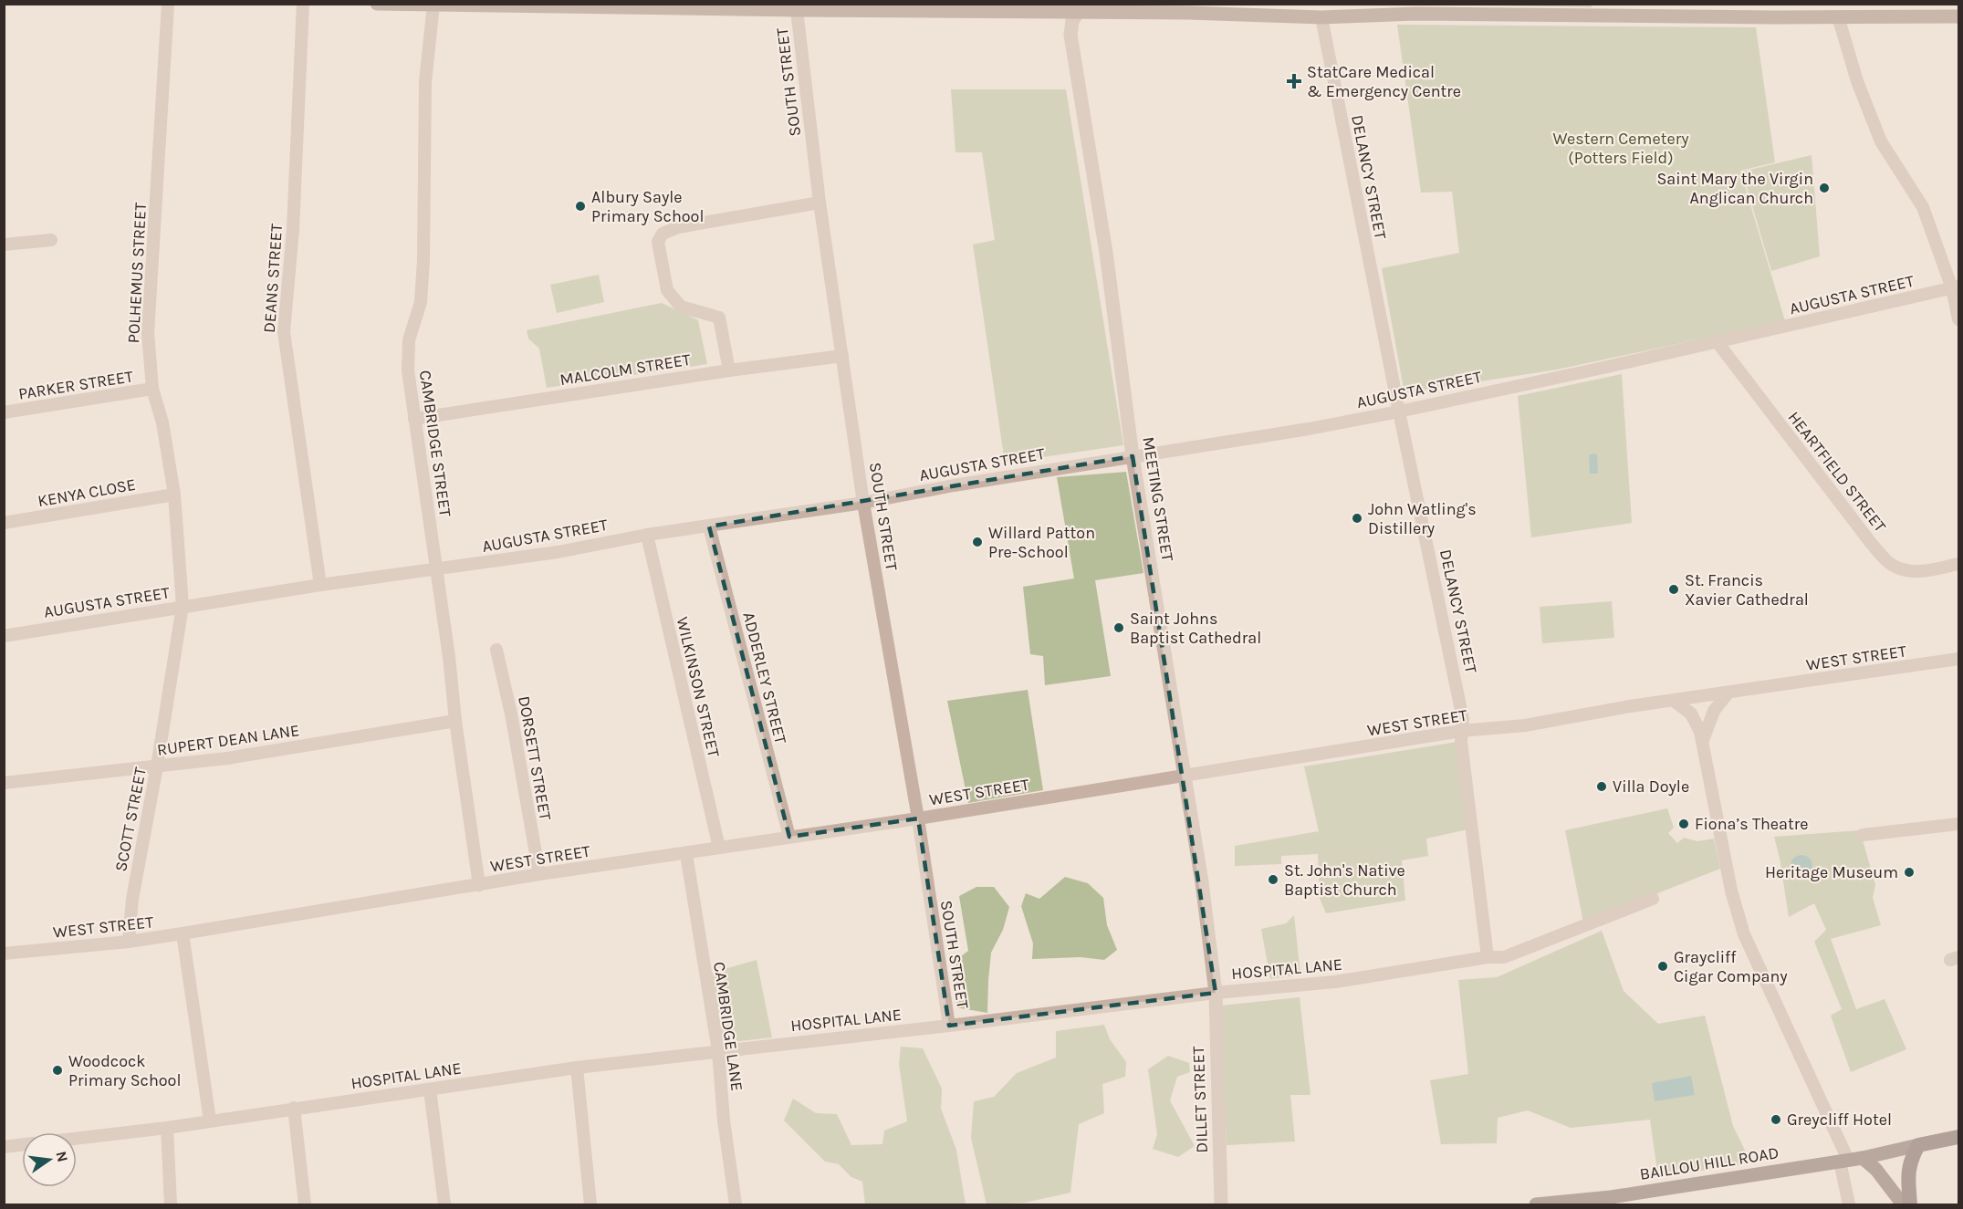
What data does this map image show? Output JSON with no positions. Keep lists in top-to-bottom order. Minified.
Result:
{"streets":{"main road":["BAILLOU HILL ROAD"],"street":["SOUTH STREET","DELANCY STREET","POLHEMUS STREET","DEANS STREET","AUGUSTA STREET","MALCOLM STREET","PARKER STREET","CAMBRIDGE STREET","HEARTFIELD STREET","KENYA CLOSE","MEETING STREET","WEST STREET","ADDERLEY STREET","WILKINSON STREET","RUPERT DEAN LANE","DORSETT STREET","SCOTT STREET","HOSPITAL LANE","CAMBRIDGE LANE","DILLET STREET"]},"crossings":[["SOUTH STREET","AUGUSTA STREET"],["SOUTH STREET","MALCOLM STREET"],["SOUTH STREET","WEST STREET"],["SOUTH STREET","HOSPITAL LANE"],["DELANCY STREET","AUGUSTA STREET"],["DELANCY STREET","WEST STREET"],["DELANCY STREET","HOSPITAL LANE"],["POLHEMUS STREET","AUGUSTA STREET"],["POLHEMUS STREET","PARKER STREET"],["POLHEMUS STREET","KENYA CLOSE"],["POLHEMUS STREET","SCOTT STREET"],["DEANS STREET","AUGUSTA STREET"],["AUGUSTA STREET","CAMBRIDGE STREET"],["AUGUSTA STREET","HEARTFIELD STREET"],["AUGUSTA STREET","MEETING STREET"],["AUGUSTA STREET","ADDERLEY STREET"],["AUGUSTA STREET","WILKINSON STREET"],["AUGUSTA STREET","SCOTT STREET"],["MALCOLM STREET","CAMBRIDGE STREET"],["CAMBRIDGE STREET","WEST STREET"],["CAMBRIDGE STREET","RUPERT DEAN LANE"],["MEETING STREET","WEST STREET"],["MEETING STREET","HOSPITAL LANE"],["MEETING STREET","DILLET STREET"],["WEST STREET","ADDERLEY STREET"],["WEST STREET","WILKINSON STREET"],["WEST STREET","DORSETT STREET"],["WEST STREET","SCOTT STREET"],["WEST STREET","CAMBRIDGE LANE"],["RUPERT DEAN LANE","SCOTT STREET"],["HOSPITAL LANE","CAMBRIDGE LANE"],["HOSPITAL LANE","DILLET STREET"]],"parks":["Western Cemetery (Potters Field)"],"places":{"health":["StatCare Medical & Emergency Centre"],"other":["Saint Mary the Virgin Anglican Church","Albury Sayle Primary School","John Watling's Distillery","Willard Patton Pre-School","St. Francis Xavier Cathedral","Saint Johns Baptist Cathedral","Villa Doyle","Fiona’s Theatre","Heritage Museum","St. John's Native Baptist Church","Graycliff Cigar Company","Woodcock Primary School","Greycliff Hotel"]},"north":"right"}
